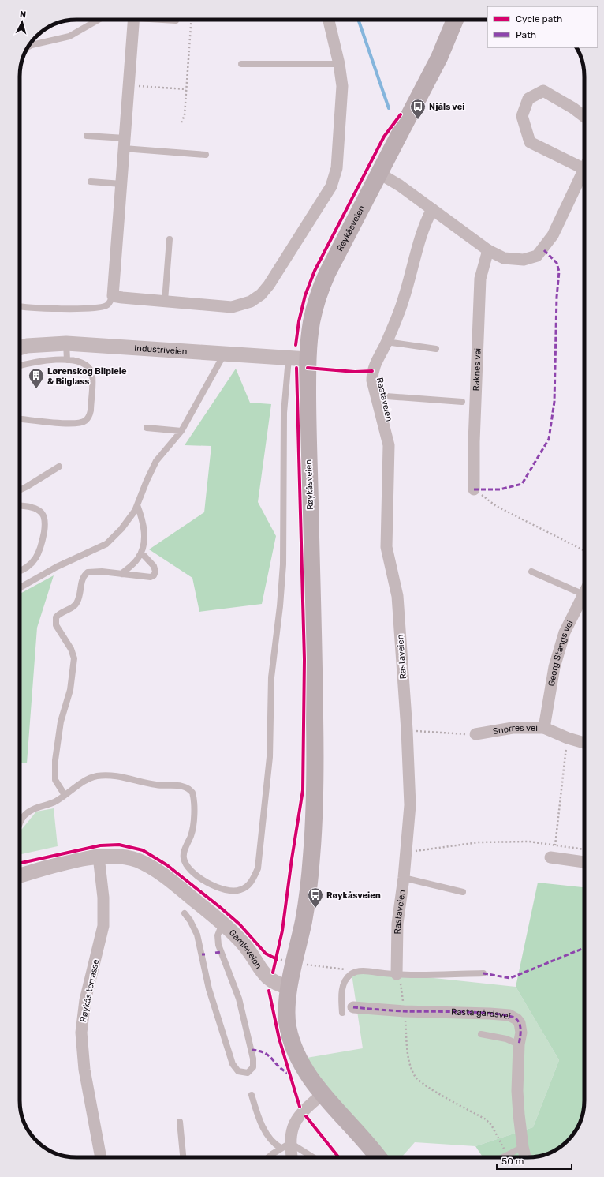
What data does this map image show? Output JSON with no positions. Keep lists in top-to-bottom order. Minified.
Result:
{"streets":{"main road":["Røykåsveien"],"street":["Industriveien","Raknes vei","Rastaveien","Georg Stangs vei","Snorres vei","Gamleveien","Røykås terrasse","Rasta gårdsvei"]},"crossings":[["Røykåsveien","Industriveien"],["Røykåsveien","Gamleveien"],["Georg Stangs vei","Snorres vei"],["Gamleveien","Røykås terrasse"]],"places":{"bus stop":["Njåls vei","Røykåsveien"],"building":["Lørenskog Bilpleie & Bilglass"]},"legend":["Cycle path","Path"],"scale_bar":"50 m","north":"top"}
